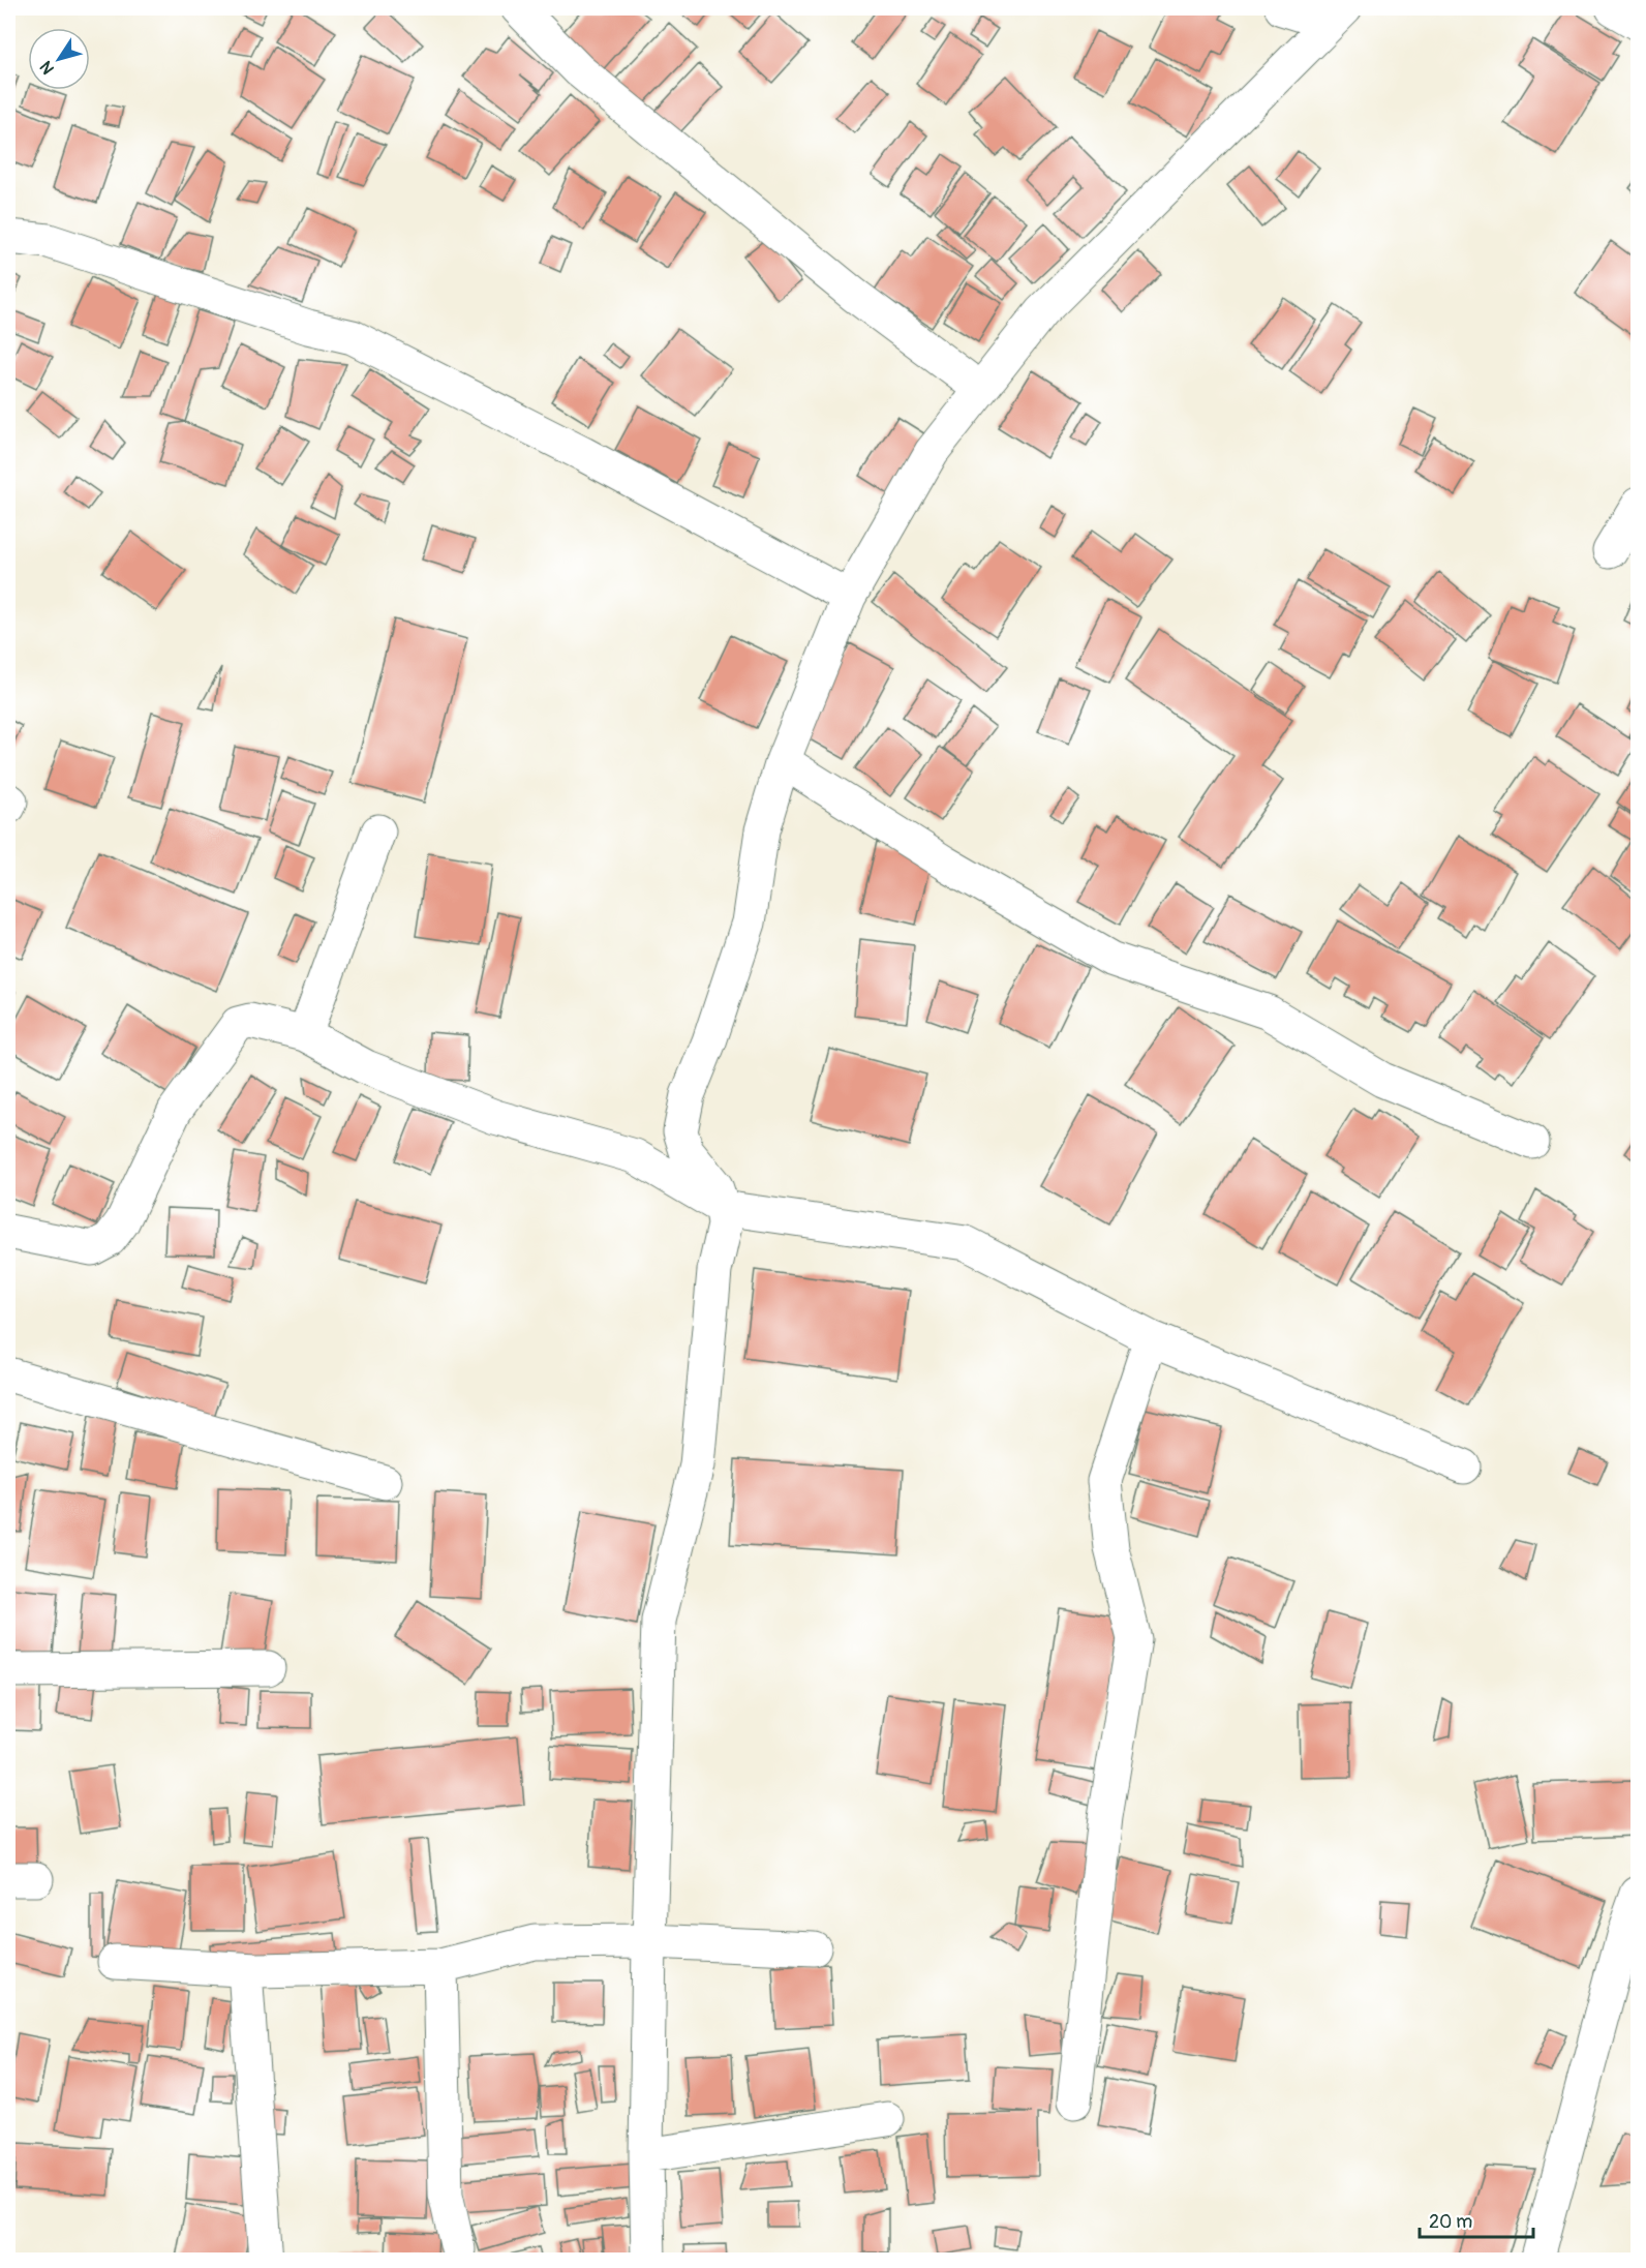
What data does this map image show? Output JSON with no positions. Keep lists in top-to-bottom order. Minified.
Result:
{"scale_bar":"20 m","north":"bottom left"}
